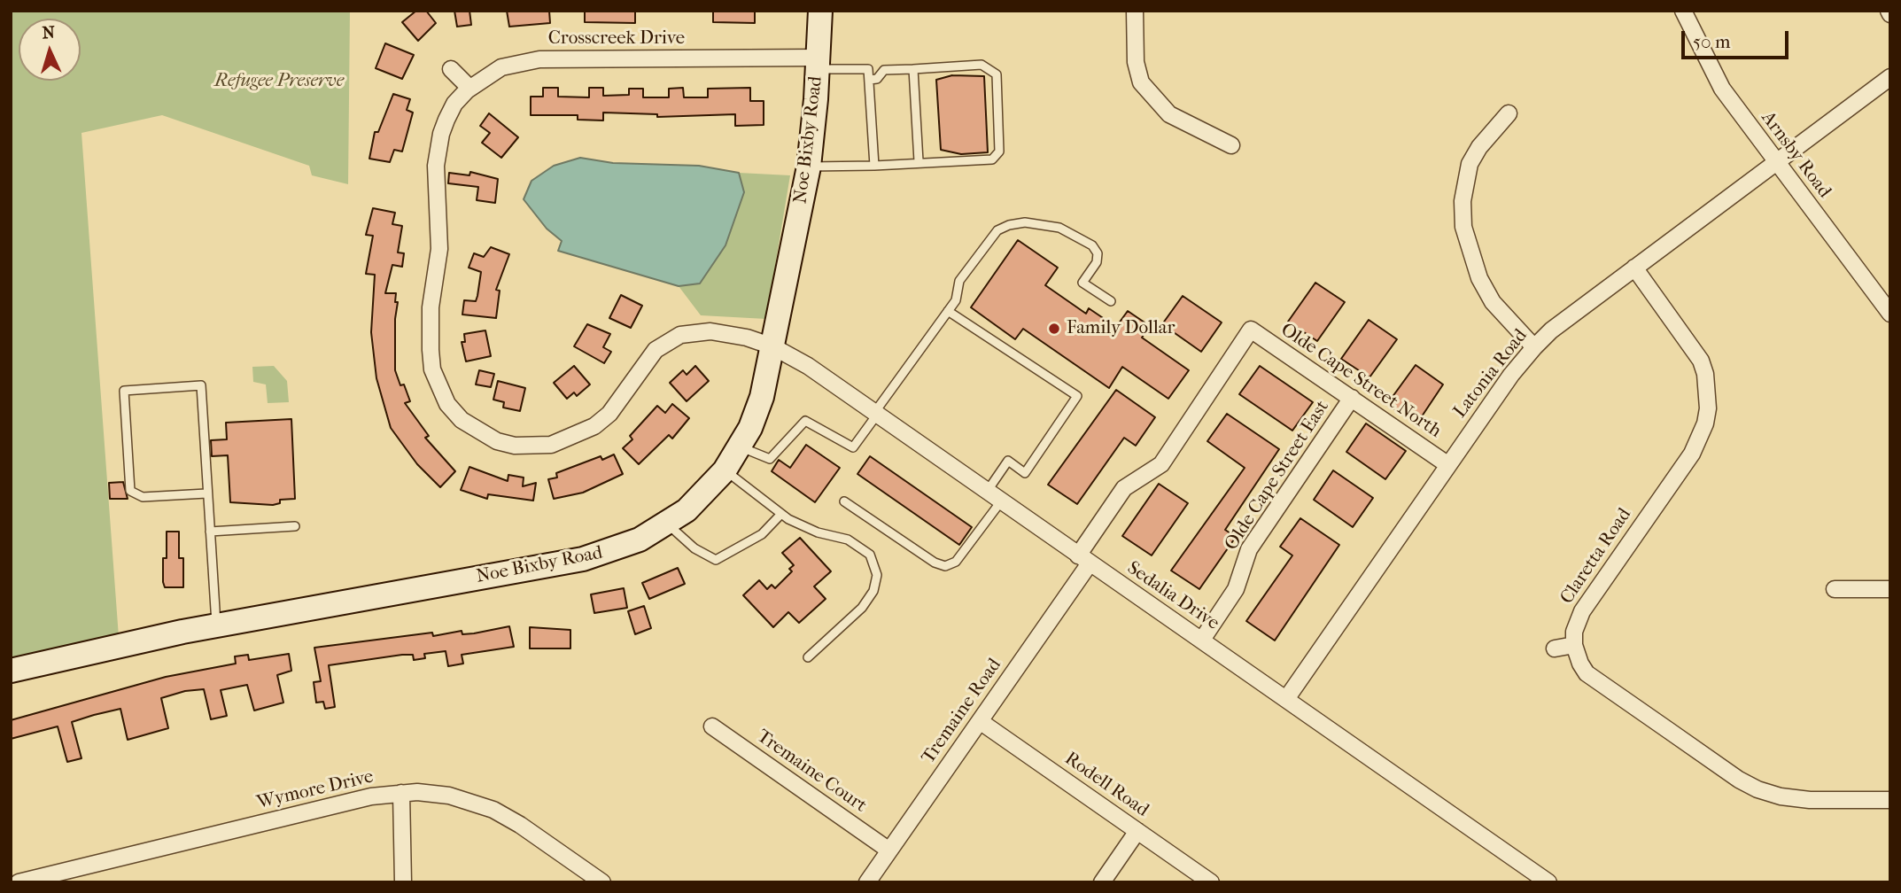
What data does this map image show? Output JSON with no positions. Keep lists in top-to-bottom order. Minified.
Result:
{"streets":{"street":["Crosscreek Drive","Noe Bixby Road","Arnsby Road","Latonia Road","Olde Cape Street North","Olde Cape Street East","Claretta Road","Sedalia Drive","Tremaine Road","Tremaine Court","Rodell Road","Wymore Drive"]},"crossings":[["Crosscreek Drive","Noe Bixby Road"],["Crosscreek Drive","Sedalia Drive"],["Noe Bixby Road","Sedalia Drive"],["Arnsby Road","Latonia Road"],["Latonia Road","Olde Cape Street North"],["Latonia Road","Claretta Road"],["Latonia Road","Sedalia Drive"],["Olde Cape Street North","Olde Cape Street East"],["Olde Cape Street North","Tremaine Road"],["Olde Cape Street East","Sedalia Drive"],["Sedalia Drive","Tremaine Road"],["Tremaine Road","Tremaine Court"],["Tremaine Road","Rodell Road"]],"parks":["Refugee Preserve"],"places":["Family Dollar"],"scale_bar":"50 m","north":"top"}
